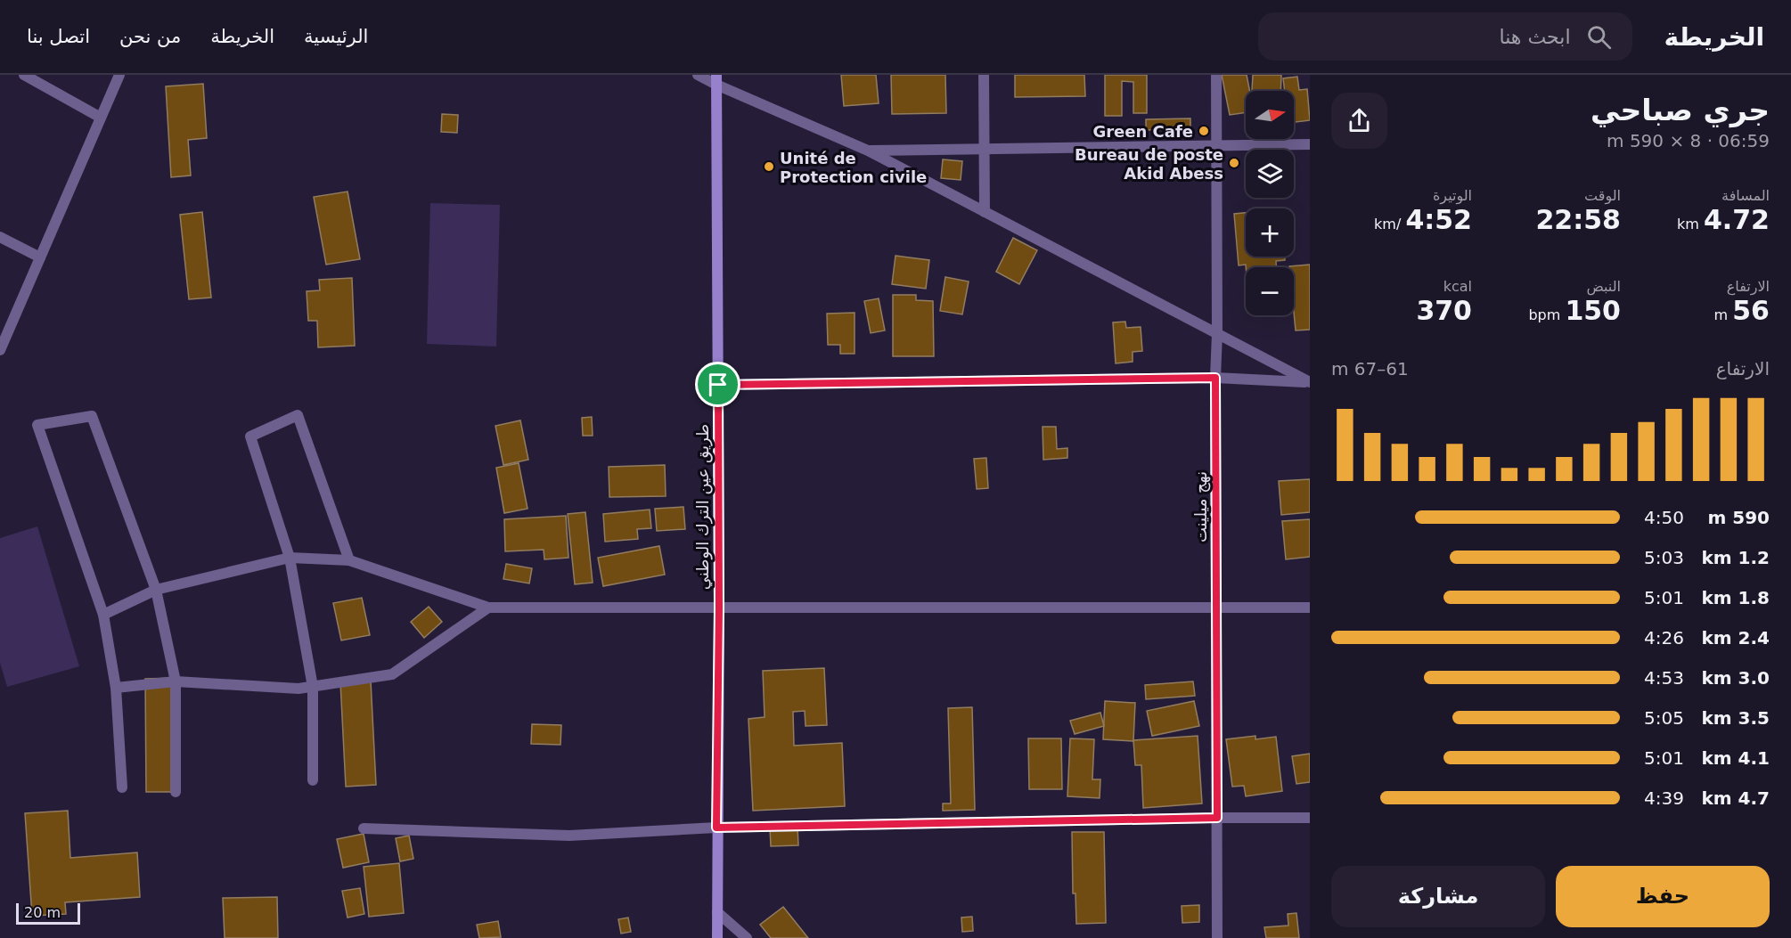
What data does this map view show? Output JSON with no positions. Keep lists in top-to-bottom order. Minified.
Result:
{"streets":{"main road":["طريق عين الترك الوطني"],"street":["نهج ميلينت"]},"places":["Green Cafe","Bureau de poste Akid Abess","Unité de Protection civile"],"scale_bar":"20 m","north":"right","page":{"header":"الخريطة","search":"ابحث هنا","nav":["الرئيسية","الخريطة","من نحن","اتصل بنا"],"heading":["جري صباحي","06:59 · 8 × 590 m"],"map_buttons":["+","−"],"stats":[["المسافة","4.72 km"],["الوقت","22:58"],["الوتيرة","4:52 /km"],["الارتفاع","56 m"],["النبض","150 bpm"],["kcal","370"]],"chart":["الارتفاع","61–67 m"],"list":[{"name":"590 m","note":"4:50"},{"name":"1.2 km","note":"5:03"},{"name":"1.8 km","note":"5:01"},{"name":"2.4 km","note":"4:26"},{"name":"3.0 km","note":"4:53"},{"name":"3.5 km","note":"5:05"},{"name":"4.1 km","note":"5:01"},{"name":"4.7 km","note":"4:39"}],"buttons":["حفظ","مشاركة"],"scale":"20 m"}}
